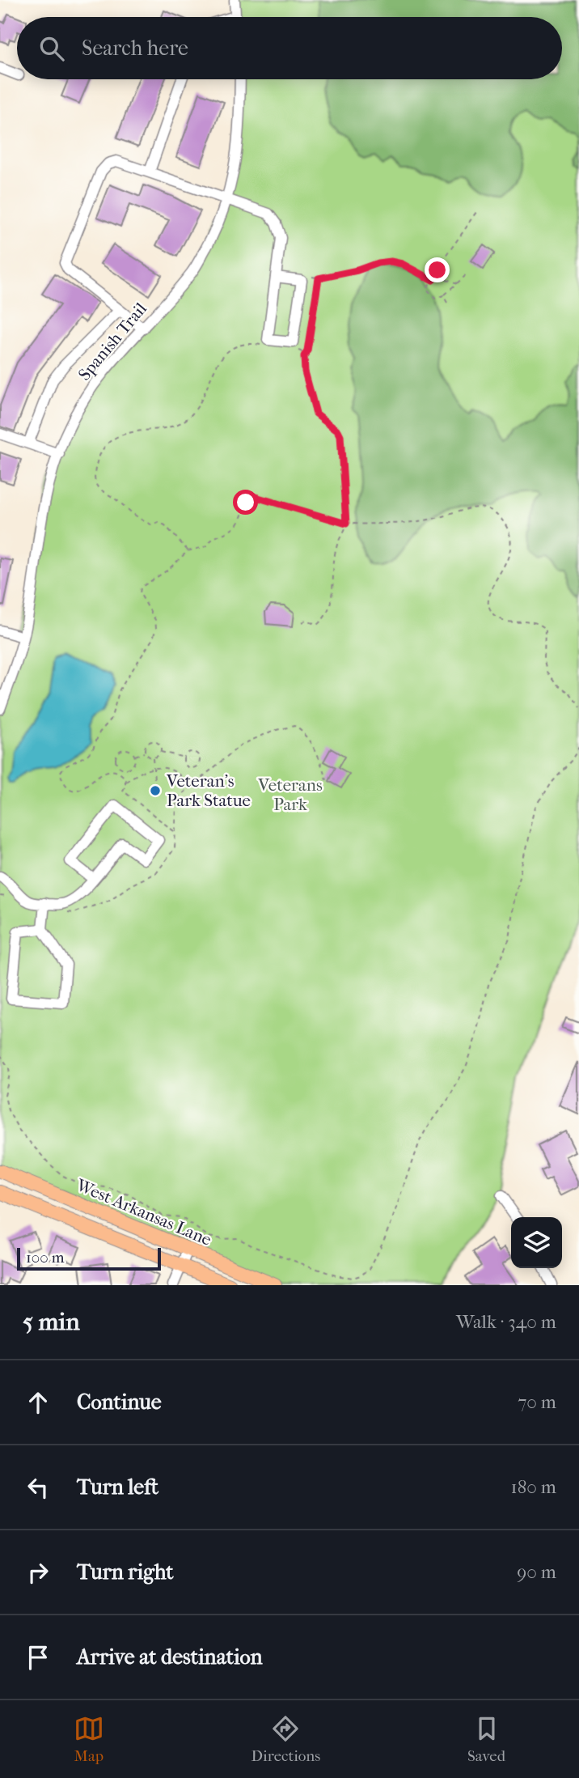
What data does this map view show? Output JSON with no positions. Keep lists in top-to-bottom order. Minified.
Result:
{"streets":{"main road":["West Arkansas Lane"],"street":["Spanish Trail"]},"parks":["Veterans Park"],"places":["Veteran's Park Statue"],"scale_bar":"100 m","page":{"search":"Search here","scale":"100 m","heading":["5 min","Walk · 340 m"],"list":[["Continue","70 m"],["Turn left","180 m"],["Turn right","90 m"],"Arrive at destination"],"nav":["Map","Directions","Saved"]}}
